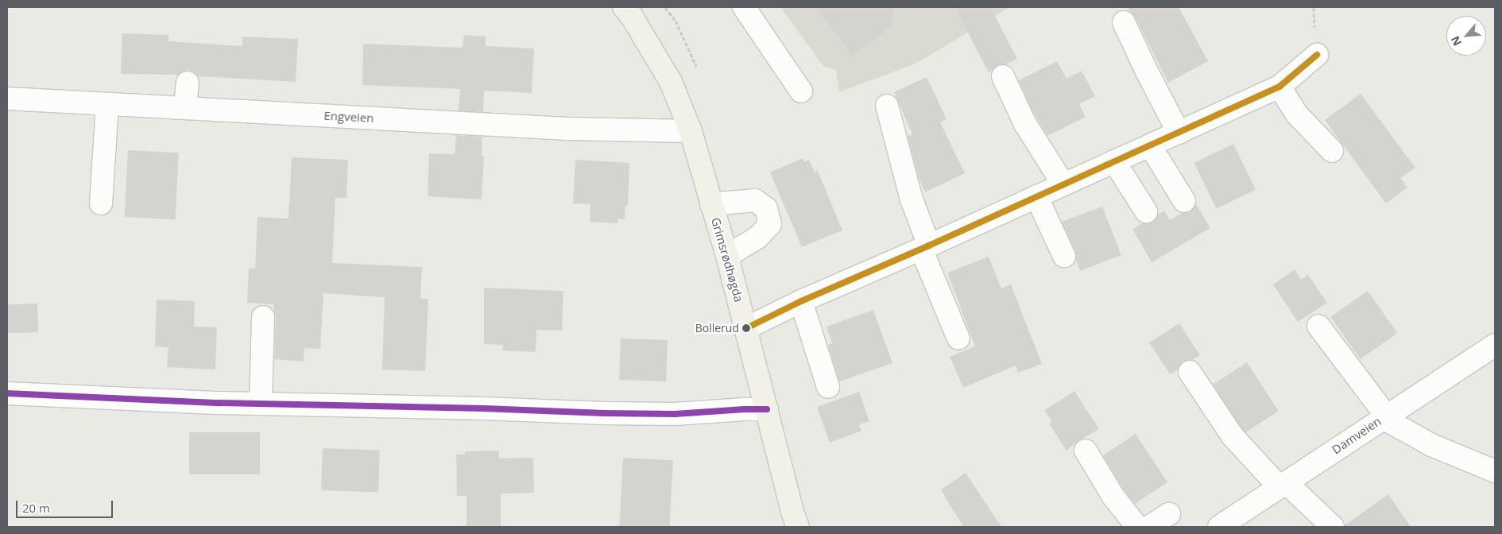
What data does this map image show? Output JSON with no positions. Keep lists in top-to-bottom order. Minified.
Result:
{"streets":{"main road":["Grimsrødhøgda"],"street":["Engveien","Damveien"]},"crossings":[["Engveien","Grimsrødhøgda"]],"places":["Bollerud"],"scale_bar":"20 m","north":"bottom left"}
